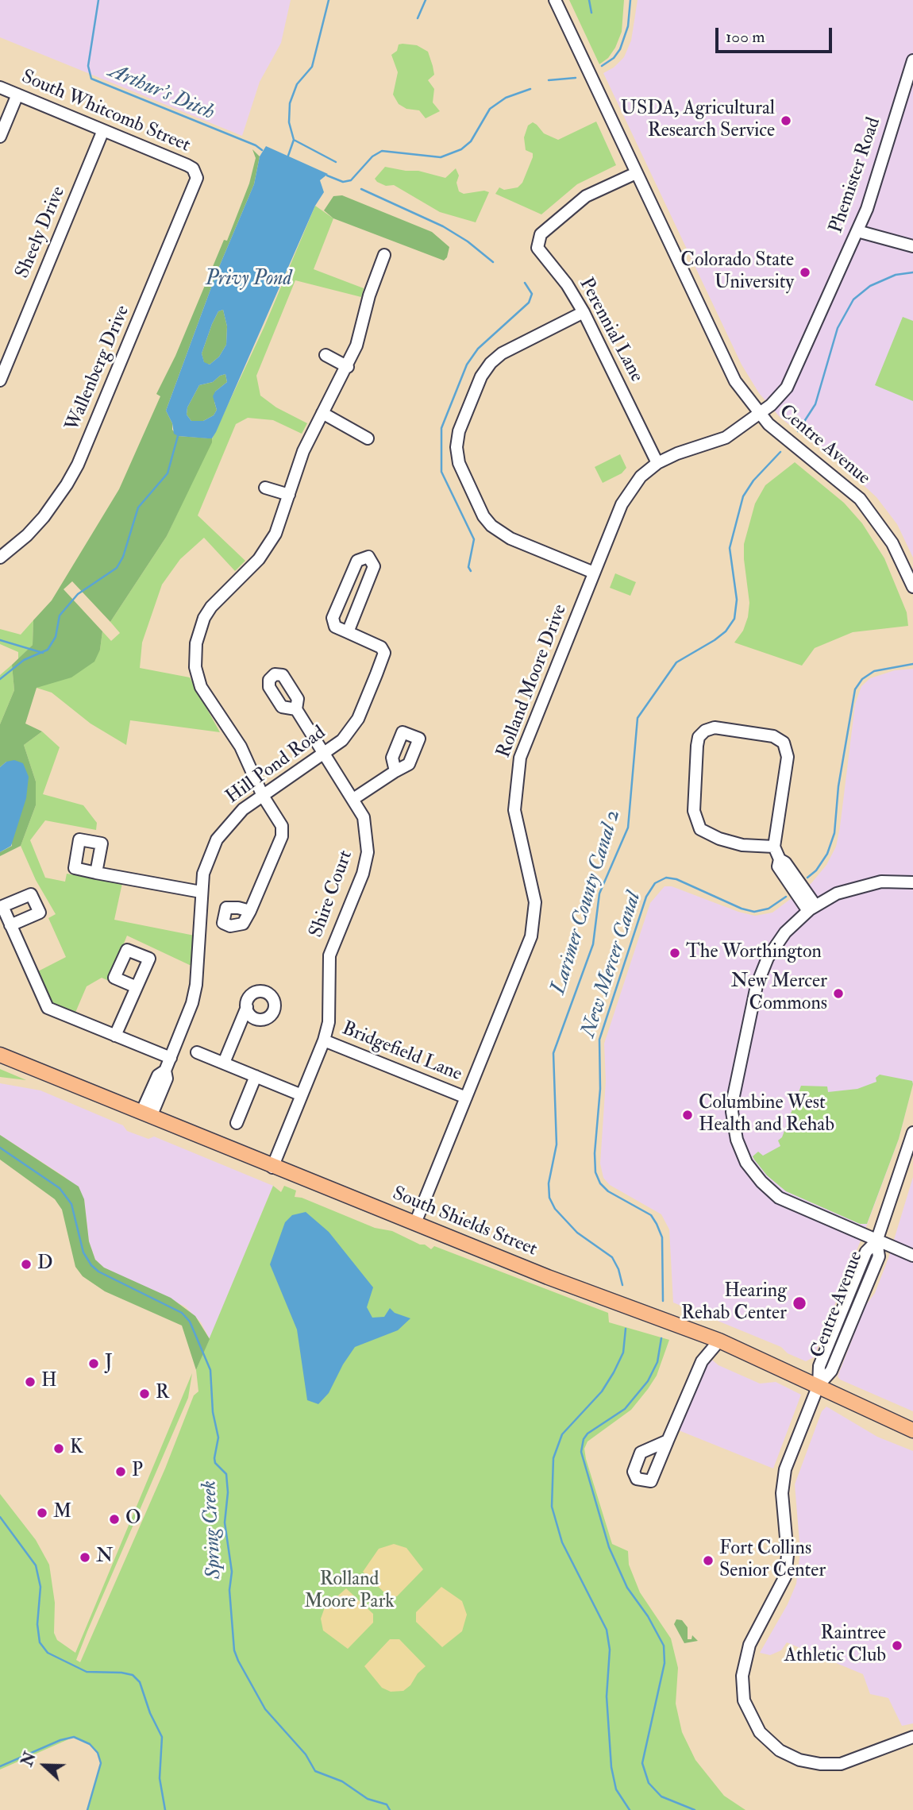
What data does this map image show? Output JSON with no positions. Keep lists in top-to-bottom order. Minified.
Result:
{"streets":{"main road":["South Shields Street"],"street":["South Whitcomb Street","Phemister Road","Sheely Drive","Perennial Lane","Wallenberg Drive","Centre Avenue","Rolland Moore Drive","Hill Pond Road","Shire Court","Bridgefield Lane"]},"crossings":[["South Whitcomb Street","Sheely Drive"],["South Whitcomb Street","Wallenberg Drive"],["Phemister Road","Centre Avenue"],["Phemister Road","Rolland Moore Drive"],["Perennial Lane","Centre Avenue"],["Perennial Lane","Rolland Moore Drive"],["Centre Avenue","Rolland Moore Drive"],["Centre Avenue","South Shields Street"],["Rolland Moore Drive","Bridgefield Lane"],["Rolland Moore Drive","South Shields Street"],["Hill Pond Road","Shire Court"],["Hill Pond Road","South Shields Street"],["Shire Court","Bridgefield Lane"],["Shire Court","South Shields Street"]],"water":["Arthur's Ditch","Privy Pond","Larimer County Canal 2","New Mercer Canal","Spring Creek"],"parks":["Rolland Moore Park"],"places":["USDA, Agricultural Research Service","Colorado State University","The Worthington","New Mercer Commons","Columbine West Health and Rehab","D","Hearing Rehab Center","J","H","R","K","P","M","O","N","Fort Collins Senior Center","Raintree Athletic Club"],"scale_bar":"100 m","north":"left"}
